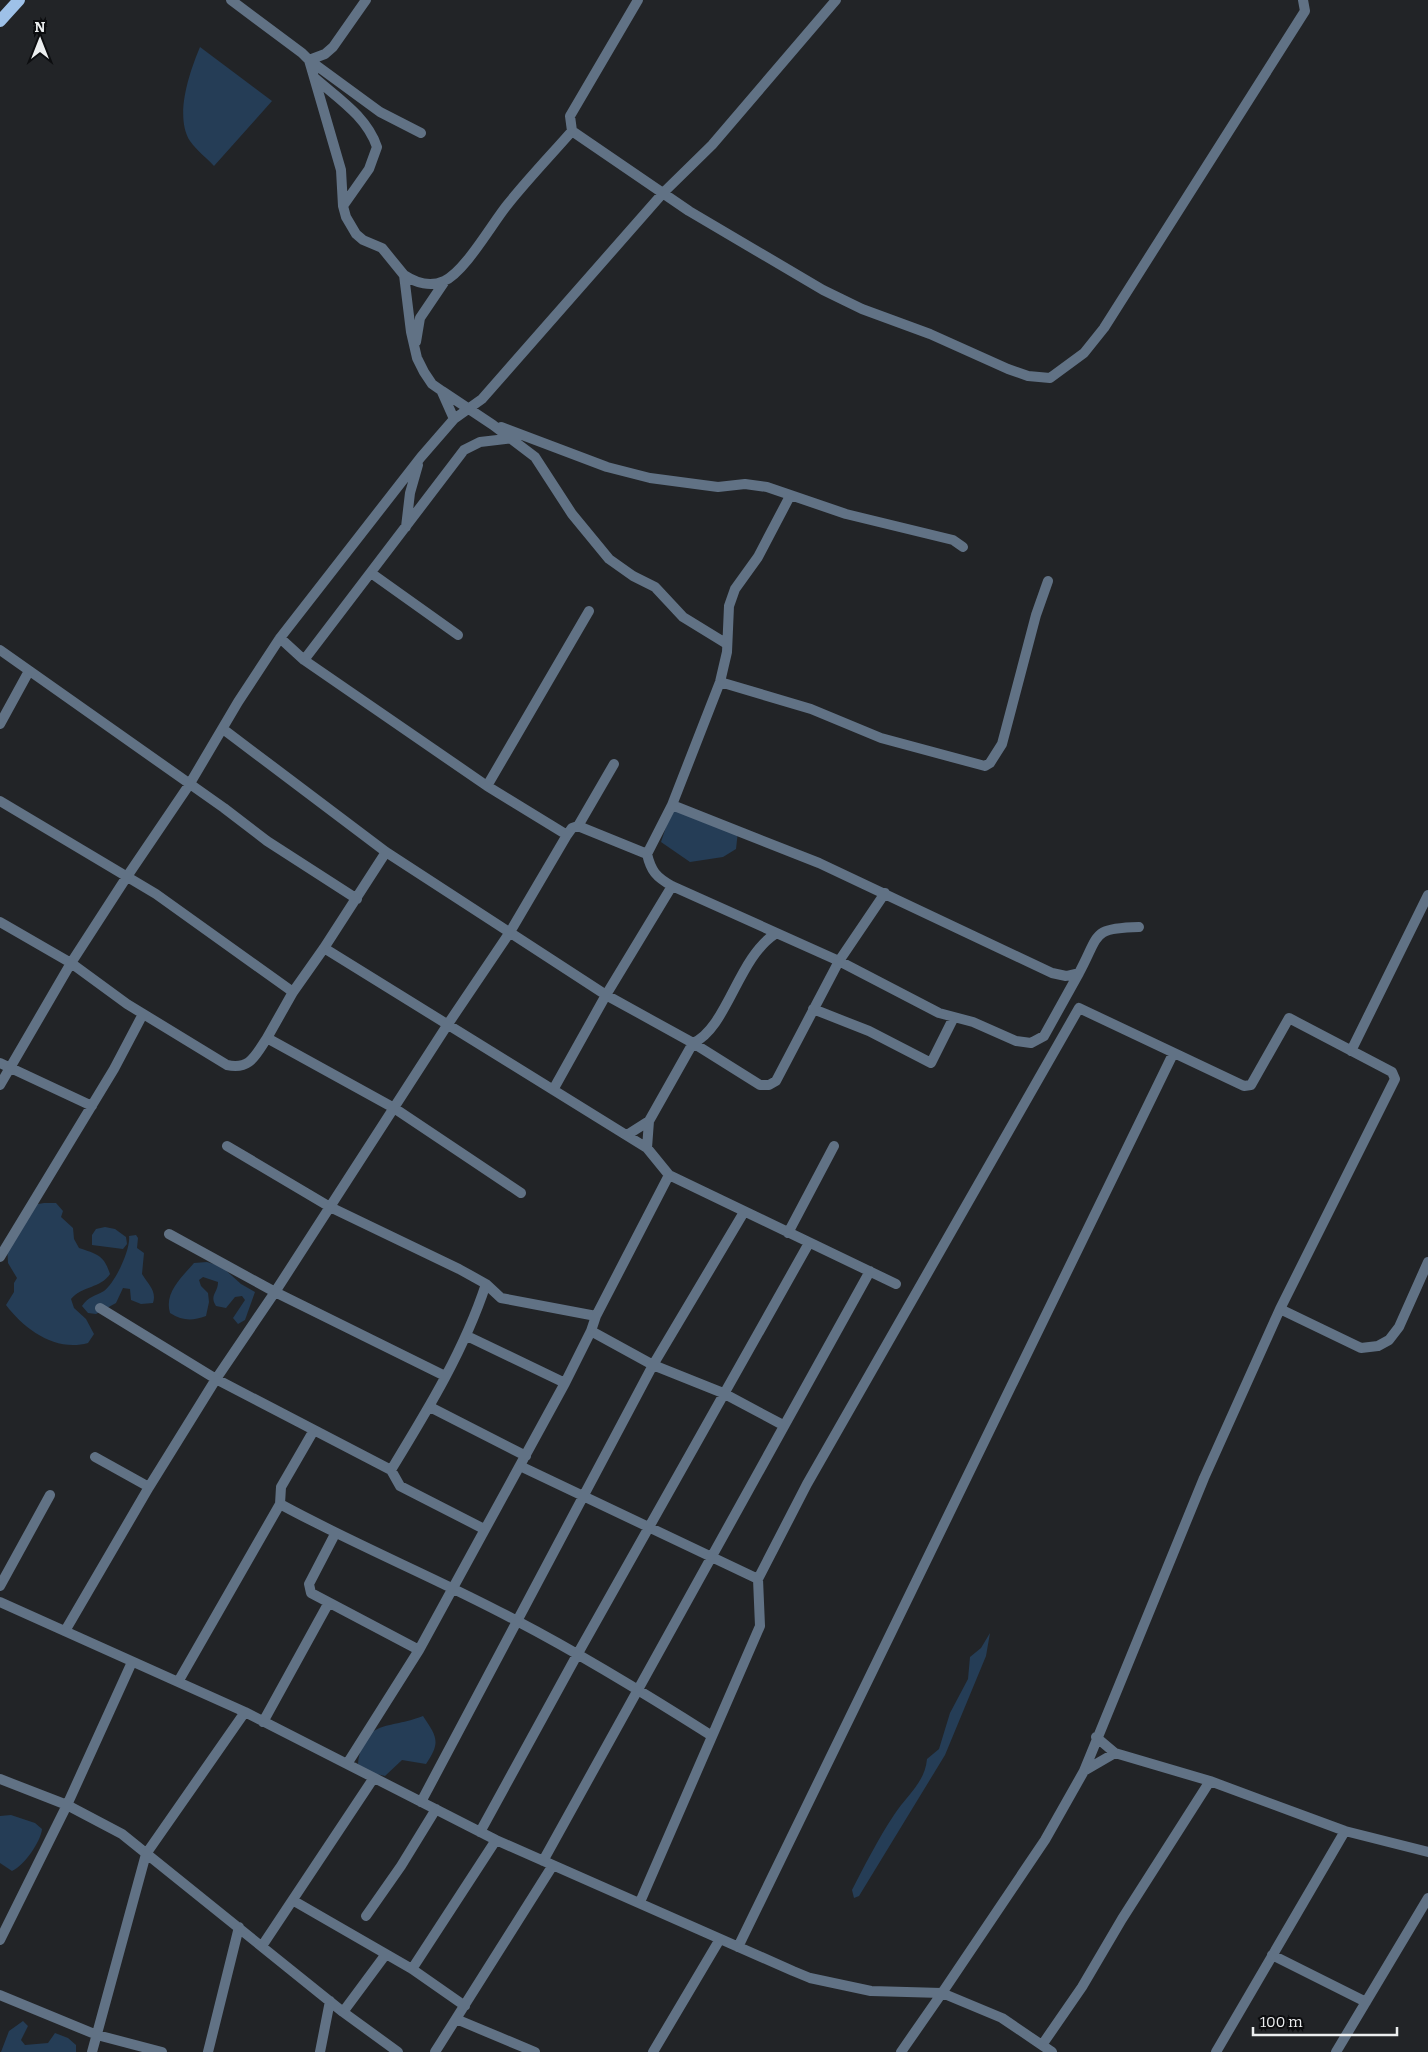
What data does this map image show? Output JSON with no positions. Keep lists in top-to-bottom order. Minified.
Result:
{"scale_bar":"100 m","north":"top"}
